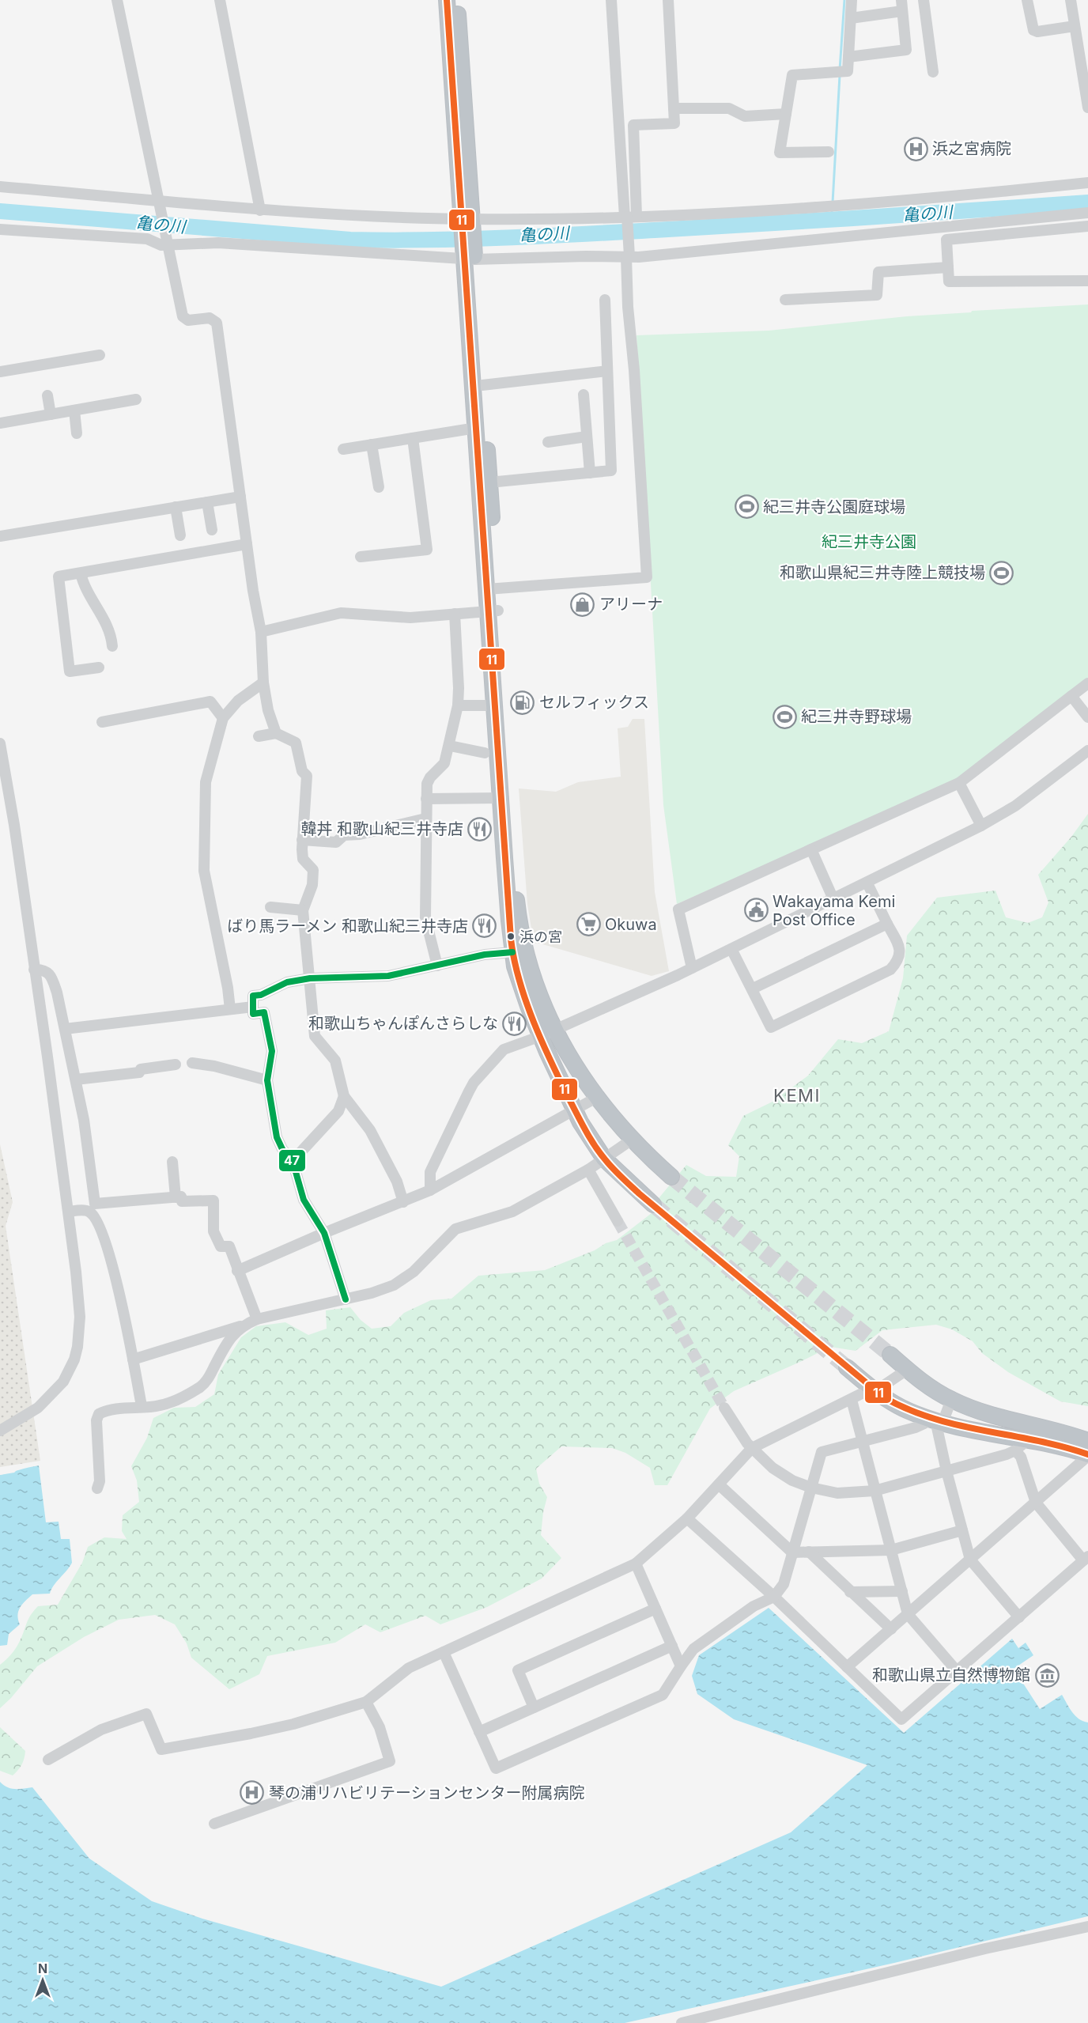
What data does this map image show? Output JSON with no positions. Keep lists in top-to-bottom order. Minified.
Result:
{"districts":["KEMI"],"water":["亀の川"],"parks":["紀三井寺公園"],"places":{"hospital":["浜之宮病院","琴の浦リハビリテーションセンター附属病院"],"sports":["紀三井寺公園庭球場","和歌山県紀三井寺陸上競技場","紀三井寺野球場"],"shop":["アリーナ"],"fuel station":["セルフィックス"],"restaurant":["韓丼 和歌山紀三井寺店","ばり馬ラーメン 和歌山紀三井寺店","和歌山ちゃんぽんさらしな"],"public building":["Wakayama Kemi Post Office"],"supermarket":["Okuwa"],"other":["浜の宮"],"museum":["和歌山県立自然博物館"]},"lines":["transit line 11","transit line 47"],"north":"top"}
